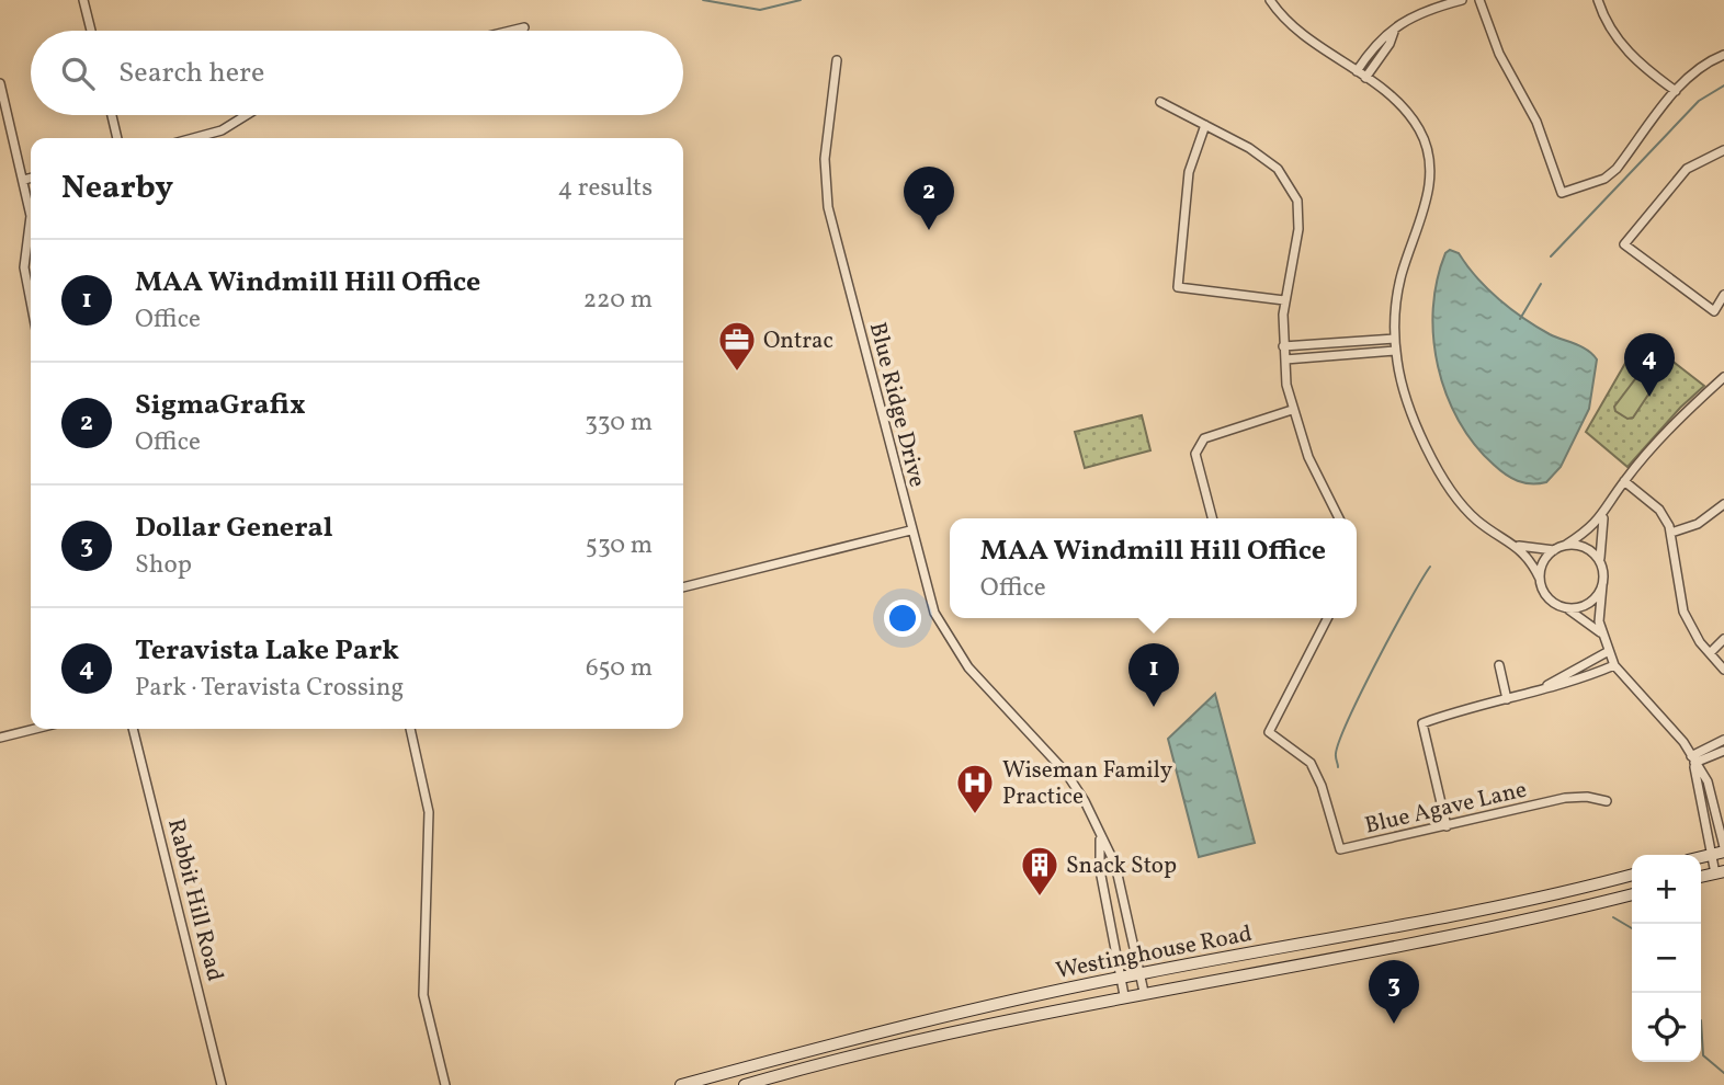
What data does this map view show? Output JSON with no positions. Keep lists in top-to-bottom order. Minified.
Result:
{"streets":{"main road":["Westinghouse Road"],"street":["Blue Ridge Drive","Blue Agave Lane","Rabbit Hill Road"]},"crossings":[["Blue Ridge Drive","Westinghouse Road"]],"places":{"office":["Ontrac"],"hospital":["Wiseman Family Practice"],"building":["Snack Stop"]},"page":{"search":"Search here","heading":["Nearby","4 results"],"pins":["2","4","1","3"],"list":[{"mark":"1","name":"MAA Windmill Hill Office","note":"Office","value":"220 m"},{"mark":"2","name":"SigmaGrafix","note":"Office","value":"330 m"},{"mark":"3","name":"Dollar General","note":"Shop","value":"530 m"},{"mark":"4","name":"Teravista Lake Park","note":"Park · Teravista Crossing","value":"650 m"}],"popup":["MAA Windmill Hill Office","Office"],"map_buttons":["+","−"]}}
